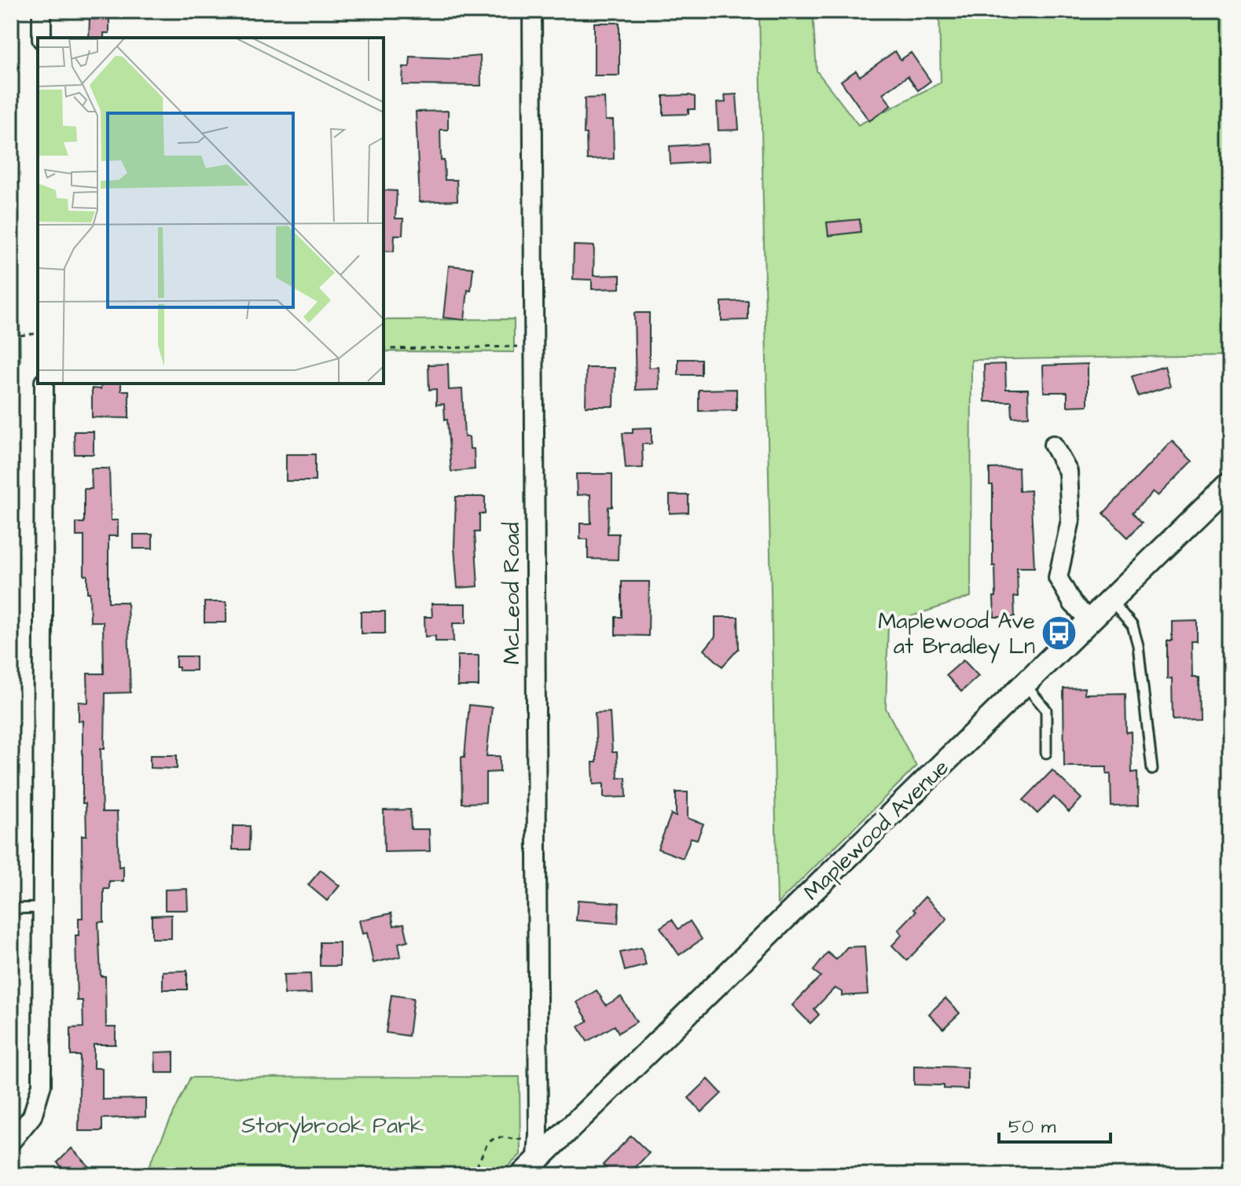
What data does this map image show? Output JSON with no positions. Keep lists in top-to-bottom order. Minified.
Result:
{"streets":{"street":["McLeod Road","Maplewood Avenue"]},"crossings":[["McLeod Road","Maplewood Avenue"]],"parks":["Storybrook Park"],"places":{"bus stop":["Maplewood Ave at Bradley Ln"]},"scale_bar":"50 m"}
